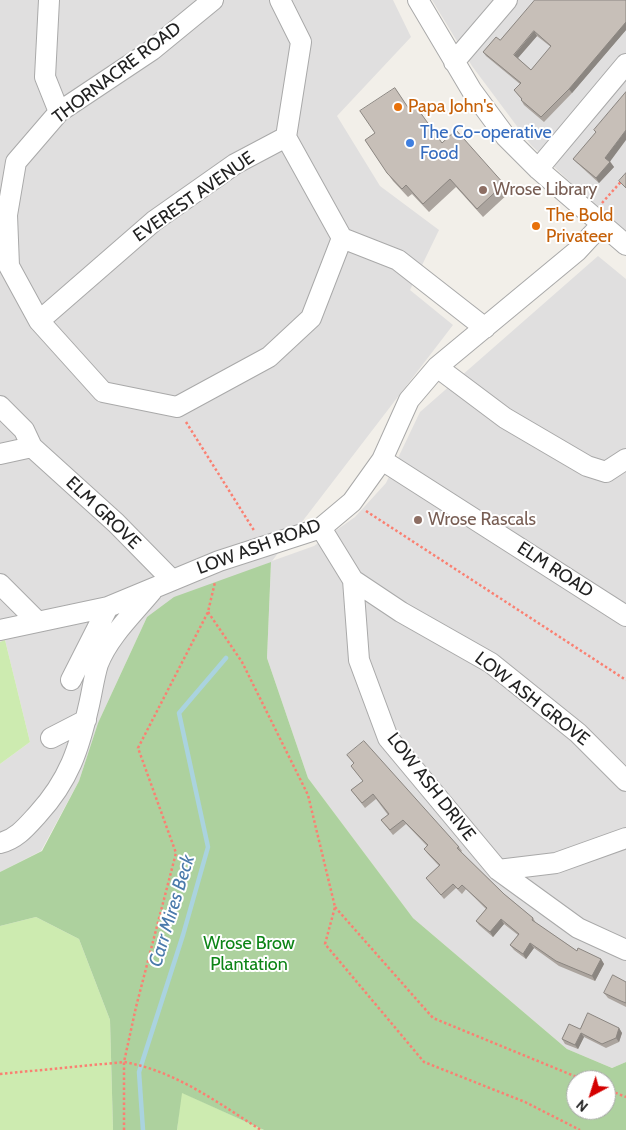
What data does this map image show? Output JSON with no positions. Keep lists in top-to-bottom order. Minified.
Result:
{"streets":{"street":["THORNACRE ROAD","EVEREST AVENUE","ELM GROVE","LOW ASH ROAD","ELM ROAD","LOW ASH GROVE","LOW ASH DRIVE"]},"crossings":[["THORNACRE ROAD","EVEREST AVENUE"],["ELM GROVE","LOW ASH ROAD"],["LOW ASH ROAD","ELM ROAD"],["LOW ASH ROAD","LOW ASH DRIVE"],["LOW ASH GROVE","LOW ASH DRIVE"]],"water":["Carr Mires Beck"],"parks":["Wrose Brow Plantation"],"places":["Papa John's","The Co-operative Food","Wrose Library","The Bold Privateer","Wrose Rascals"],"north":"bottom left"}
